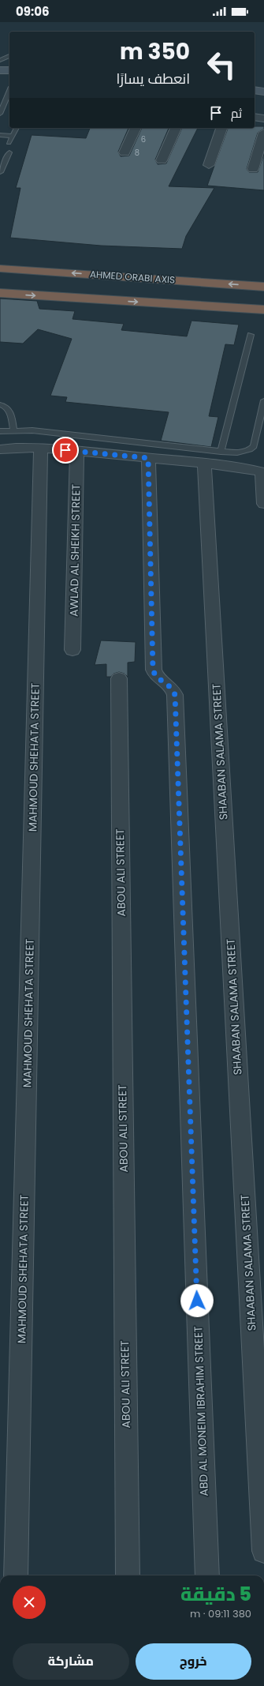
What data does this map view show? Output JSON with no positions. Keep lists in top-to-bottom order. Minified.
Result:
{"streets":{"highway":["AHMED ORABI AXIS"],"street":["AWLAD AL SHEIKH STREET","SHAABAN SALAMA STREET","MAHMOUD SHEHATA STREET","ABOU ALI STREET","ABD AL MONEIM IBRAHIM STREET"]},"house_numbers":["6","8"],"page":{"status":"09:06","turn":["350 m","انعطف يسارًا"],"then":"ثم","heading":["5 دقيقة","380 m · 09:11"],"buttons":["خروج","مشاركة"]}}
